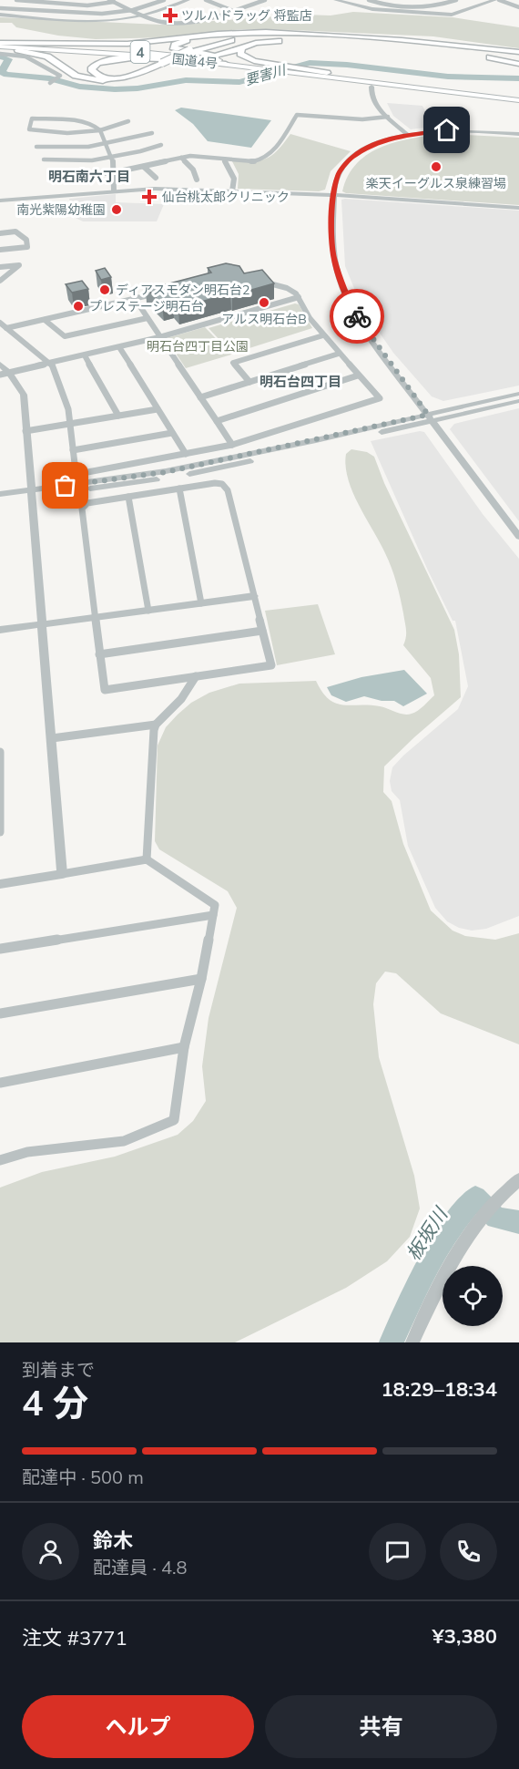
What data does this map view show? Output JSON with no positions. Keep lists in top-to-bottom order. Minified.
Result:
{"streets":{"highway":["4","国道4号"]},"districts":["明石南六丁目","明石台四丁目"],"water":["要害川","板坂川"],"parks":["明石台四丁目公園"],"places":{"health":["ツルハドラッグ 将監店","仙台桃太郎クリニック"],"other":["楽天イーグルス泉練習場","南光紫陽幼稚園","ディアスモダン明石台2","アルス明石台B","プレステージ明石台"]},"page":{"heading":["4 分","到着まで","18:29–18:34"],"panel":["鈴木","配達員 · 4.8","注文 #3771","¥3,380"],"bar":"配達中 · 500 m","buttons":["ヘルプ","共有"]}}
